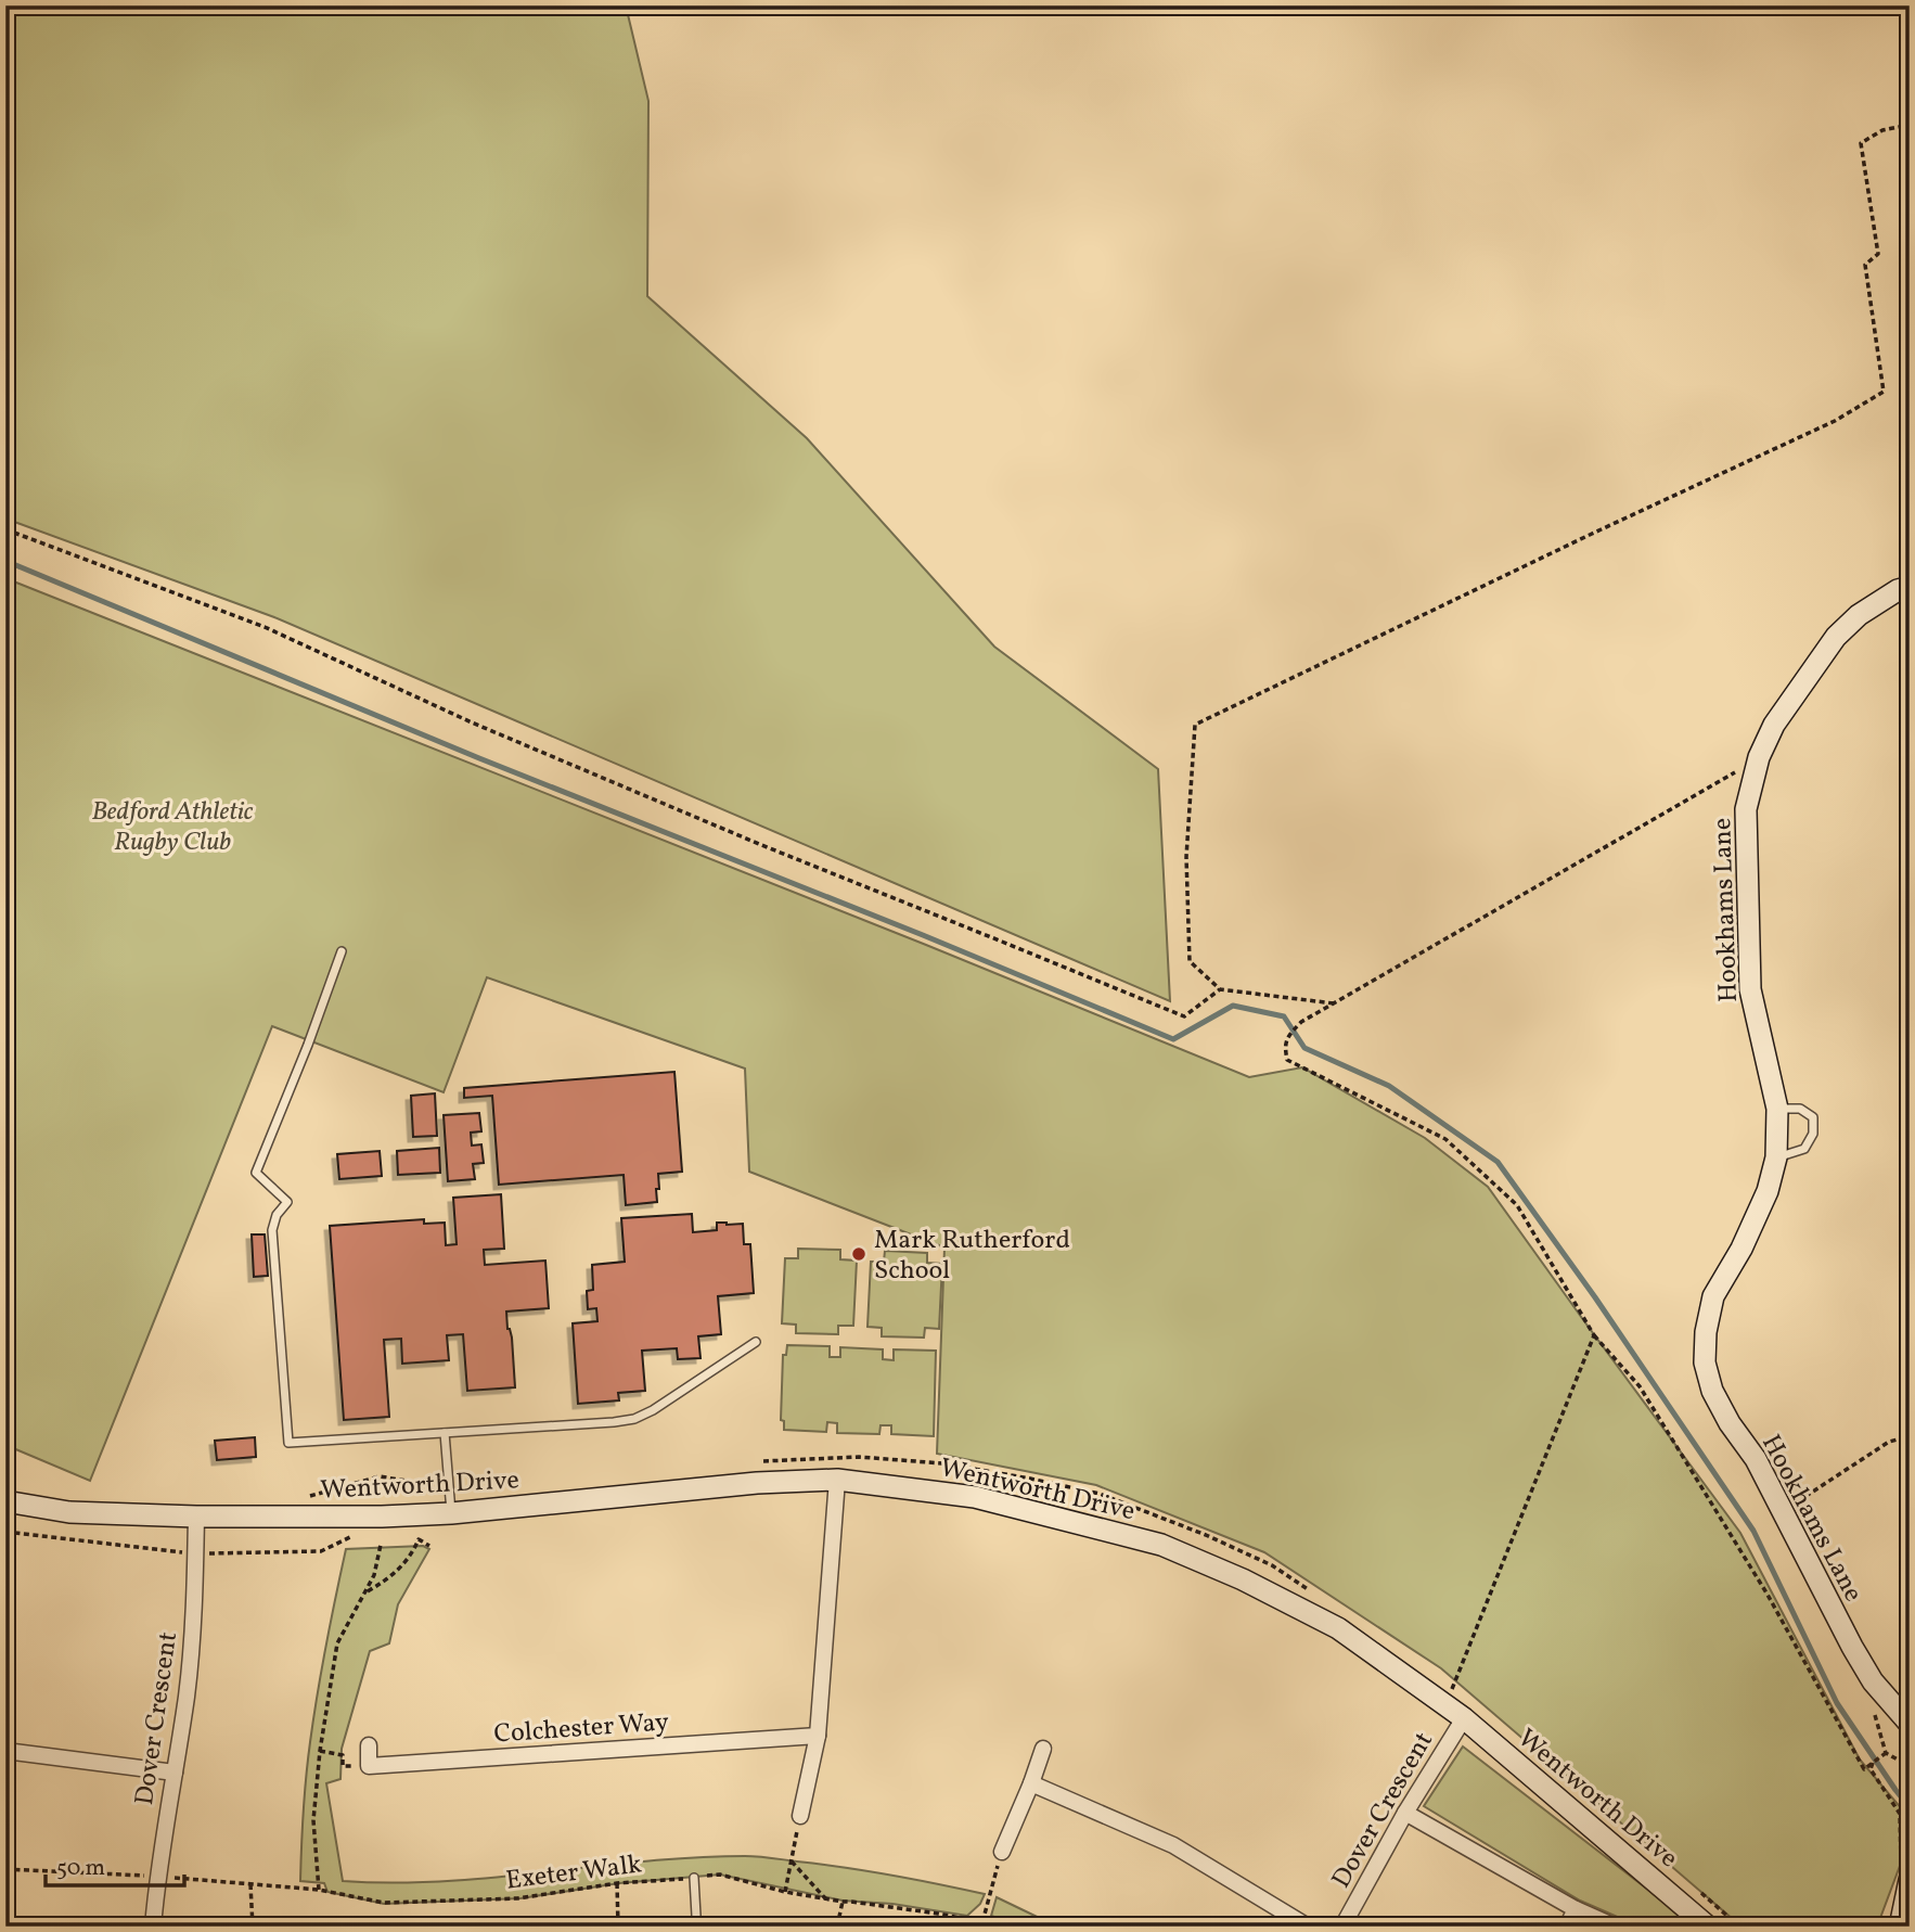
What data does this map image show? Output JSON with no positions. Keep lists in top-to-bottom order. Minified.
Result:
{"streets":{"street":["Hookhams Lane","Wentworth Drive","Dover Crescent","Colchester Way"],"path":["Exeter Walk"]},"crossings":[["Wentworth Drive","Dover Crescent"],["Dover Crescent","Exeter Walk"]],"parks":["Bedford Athletic Rugby Club"],"places":["Mark Rutherford School"],"scale_bar":"50 m"}
